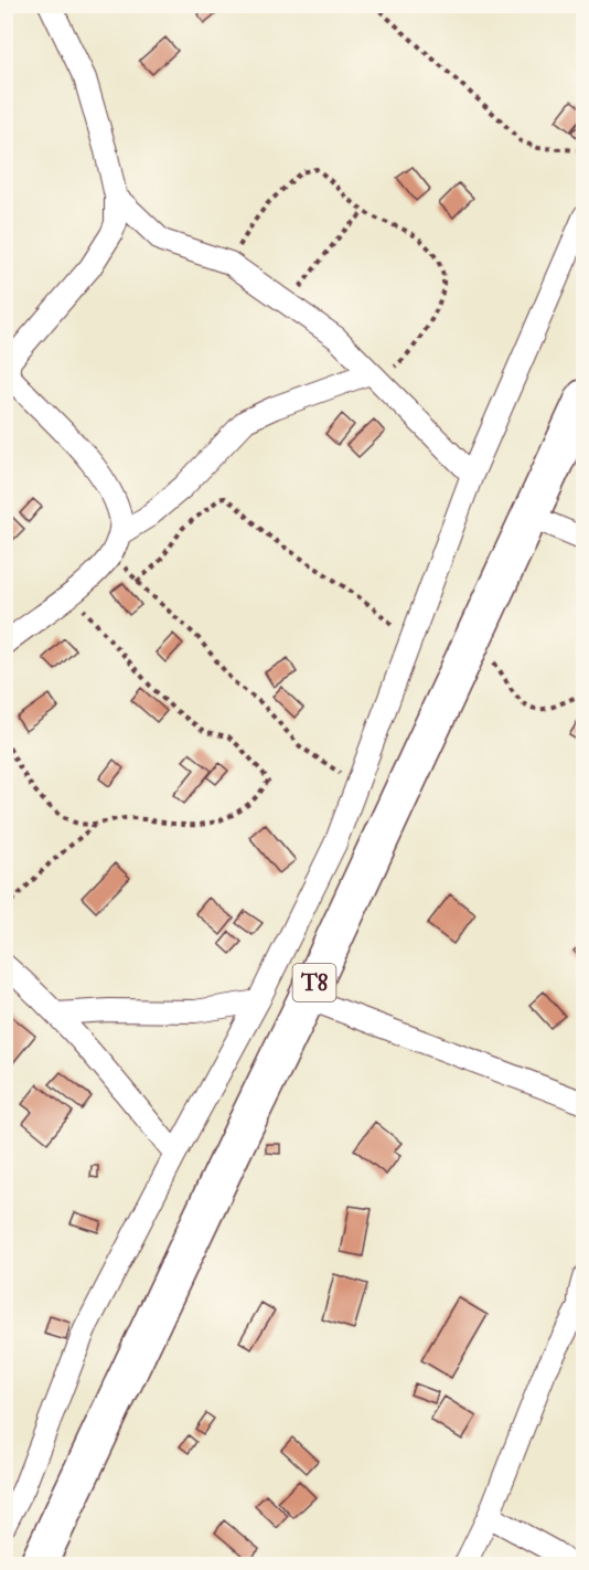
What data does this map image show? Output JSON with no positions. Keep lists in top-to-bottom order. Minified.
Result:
{"streets":{"highway":["T8"]}}
